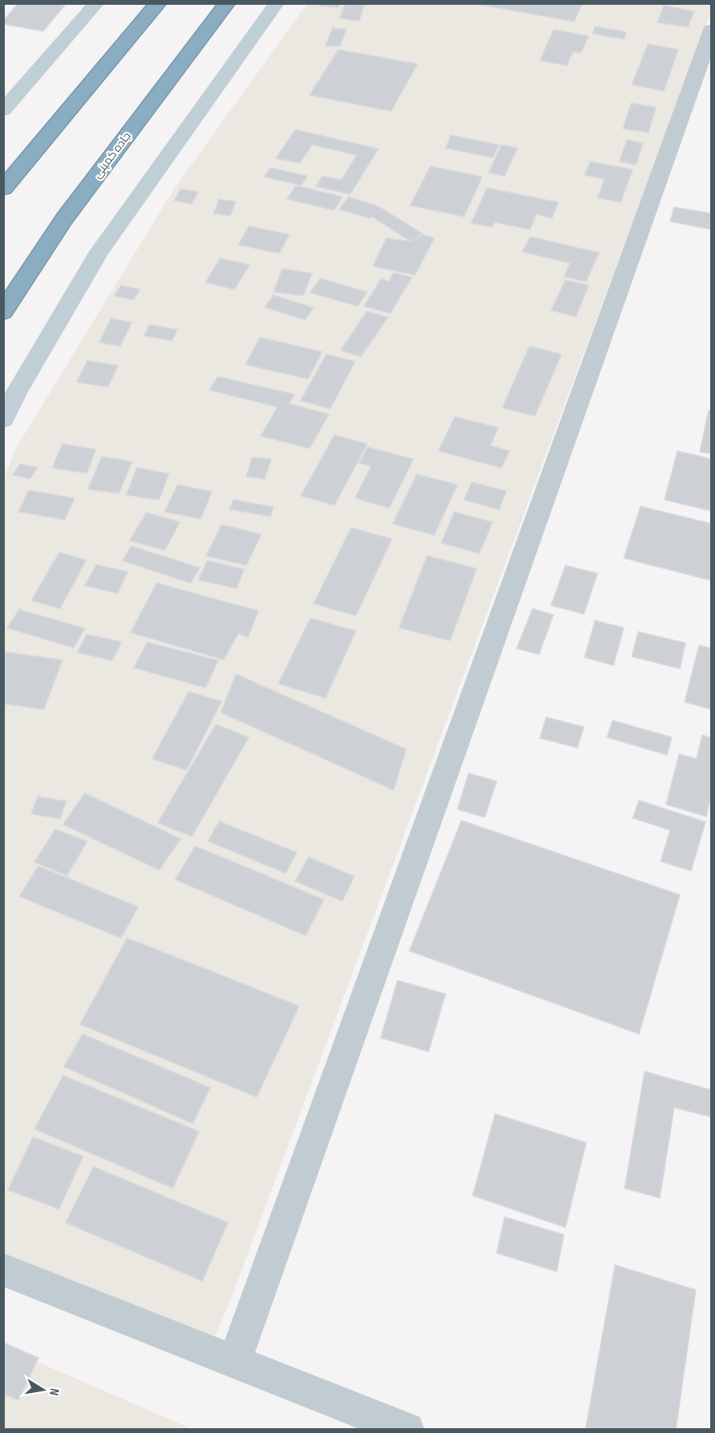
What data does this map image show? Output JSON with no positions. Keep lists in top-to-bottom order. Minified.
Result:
{"streets":{"highway":["جاده کمپنی"]},"north":"right"}
